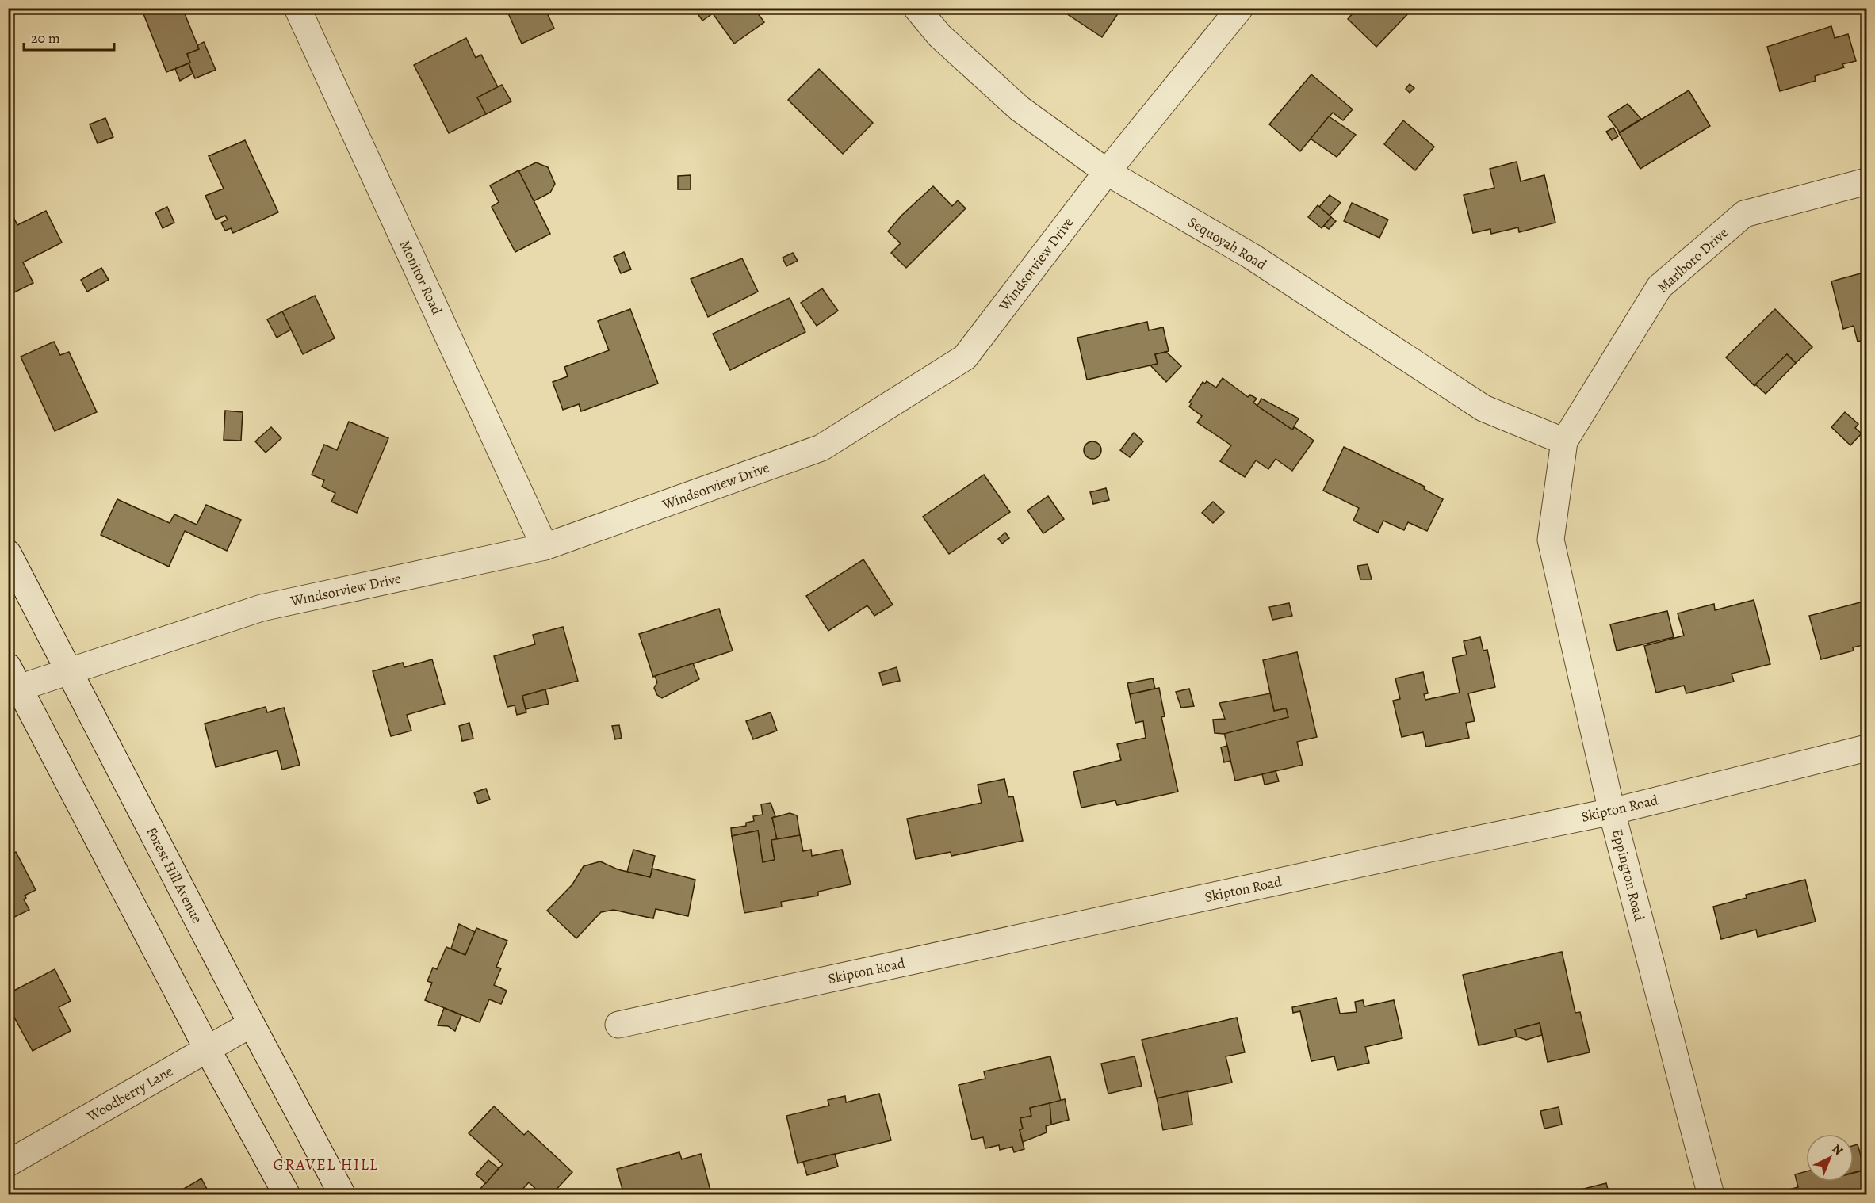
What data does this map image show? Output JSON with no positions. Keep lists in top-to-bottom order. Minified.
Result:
{"streets":{"street":["Sequoyah Road","Marlboro Drive","Windsorview Drive","Monitor Road","Skipton Road","Forest Hill Avenue","Eppington Road","Woodberry Lane"]},"crossings":[["Sequoyah Road","Marlboro Drive"],["Sequoyah Road","Windsorview Drive"],["Sequoyah Road","Eppington Road"],["Marlboro Drive","Eppington Road"],["Windsorview Drive","Monitor Road"],["Windsorview Drive","Forest Hill Avenue"],["Skipton Road","Eppington Road"],["Forest Hill Avenue","Woodberry Lane"]],"districts":["GRAVEL HILL"],"scale_bar":"20 m","north":"top right"}
